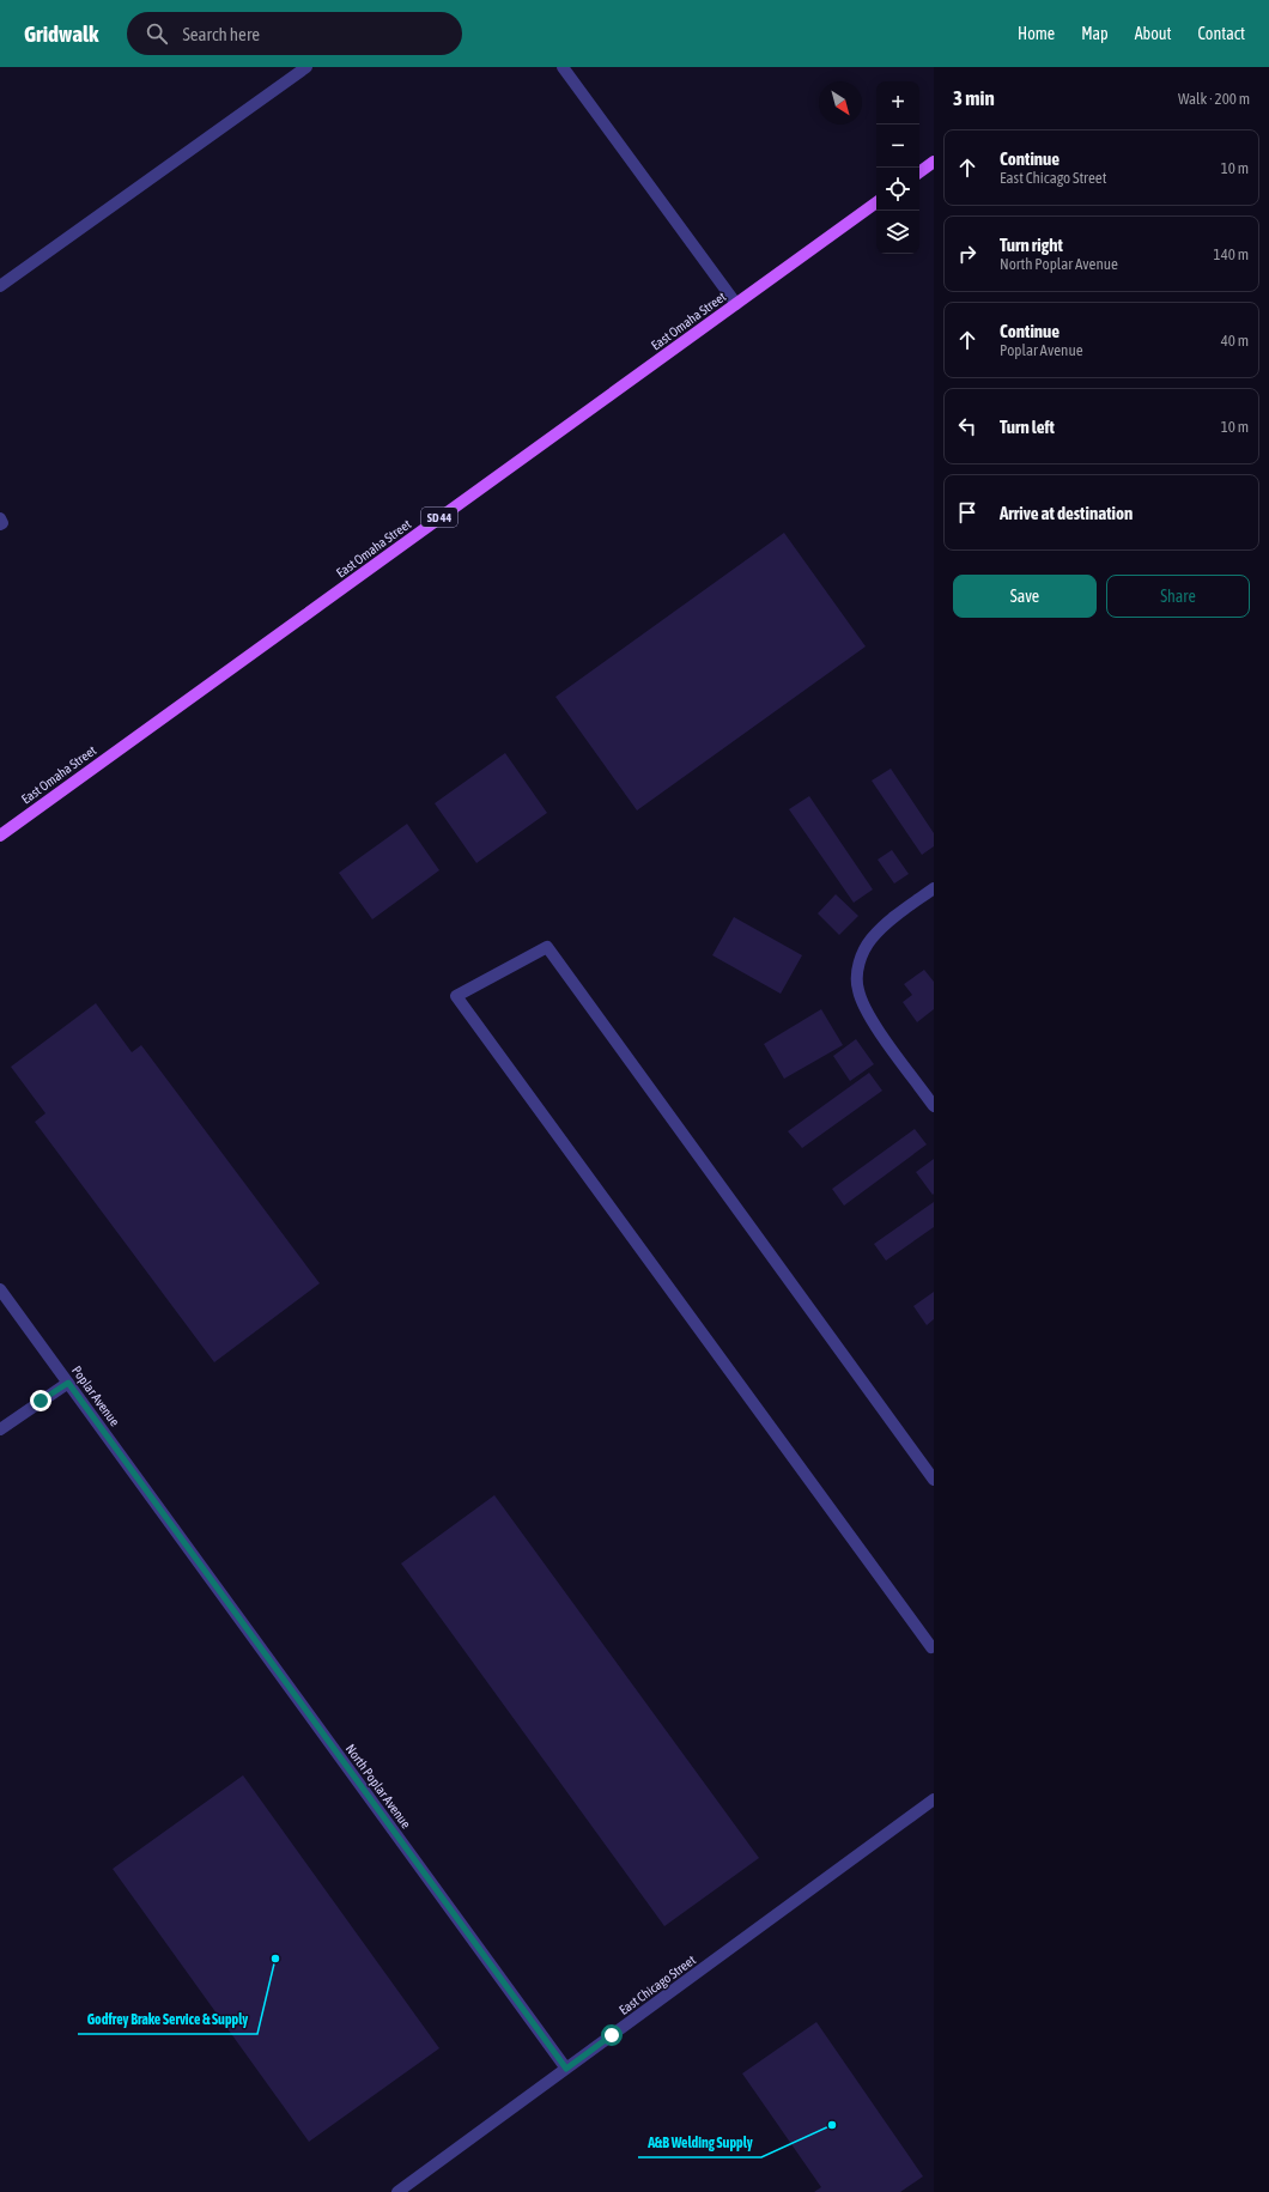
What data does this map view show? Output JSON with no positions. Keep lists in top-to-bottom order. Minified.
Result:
{"streets":{"main road":["East Omaha Street","SD 44"],"street":["Poplar Avenue","North Poplar Avenue","East Chicago Street"]},"crossings":[["Poplar Avenue","North Poplar Avenue"],["North Poplar Avenue","East Chicago Street"]],"places":["Godfrey Brake Service & Supply","A&B Welding Supply"],"north":"bottom right","page":{"header":"Gridwalk","search":"Search here","nav":["Home","Map","About","Contact"],"heading":["3 min","Walk · 200 m"],"map_buttons":["+","−"],"list":[["Continue","East Chicago Street","10 m"],["Turn right","North Poplar Avenue","140 m"],["Continue","Poplar Avenue","40 m"],["Turn left","10 m"],"Arrive at destination"],"buttons":["Save","Share"]}}
